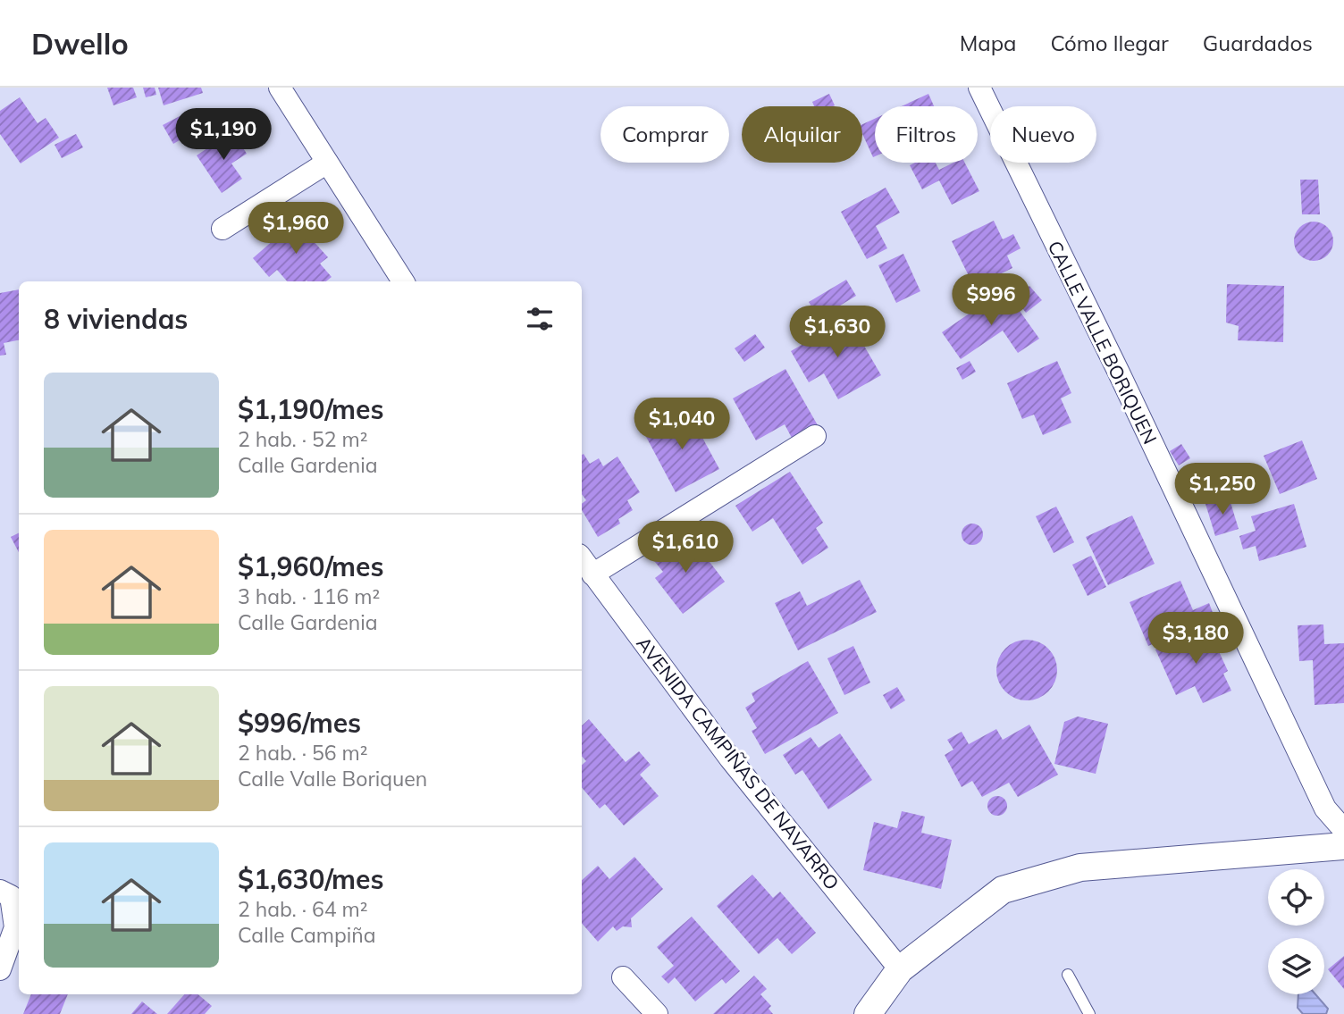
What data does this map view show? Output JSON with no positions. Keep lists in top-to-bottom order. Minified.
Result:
{"streets":{"street":["CALLE VALLE BORIQUEN","AVENIDA CAMPIÑAS DE NAVARRO"]},"page":{"header":"Dwello","nav":["Mapa","Cómo llegar","Guardados"],"chip":["Comprar","Alquilar","Filtros","Nuevo"],"price":["$1,190","$1,960","$996","$1,630","$1,040","$1,250","$1,610","$3,180"],"heading":"8 viviendas","list":[{"name":"$1,190/mes","note":"2 hab. · 52 m² · Calle Gardenia"},{"name":"$1,960/mes","note":"3 hab. · 116 m² · Calle Gardenia"},{"name":"$996/mes","note":"2 hab. · 56 m² · Calle Valle Boriquen"},{"name":"$1,630/mes","note":"2 hab. · 64 m² · Calle Campiña"}]}}
